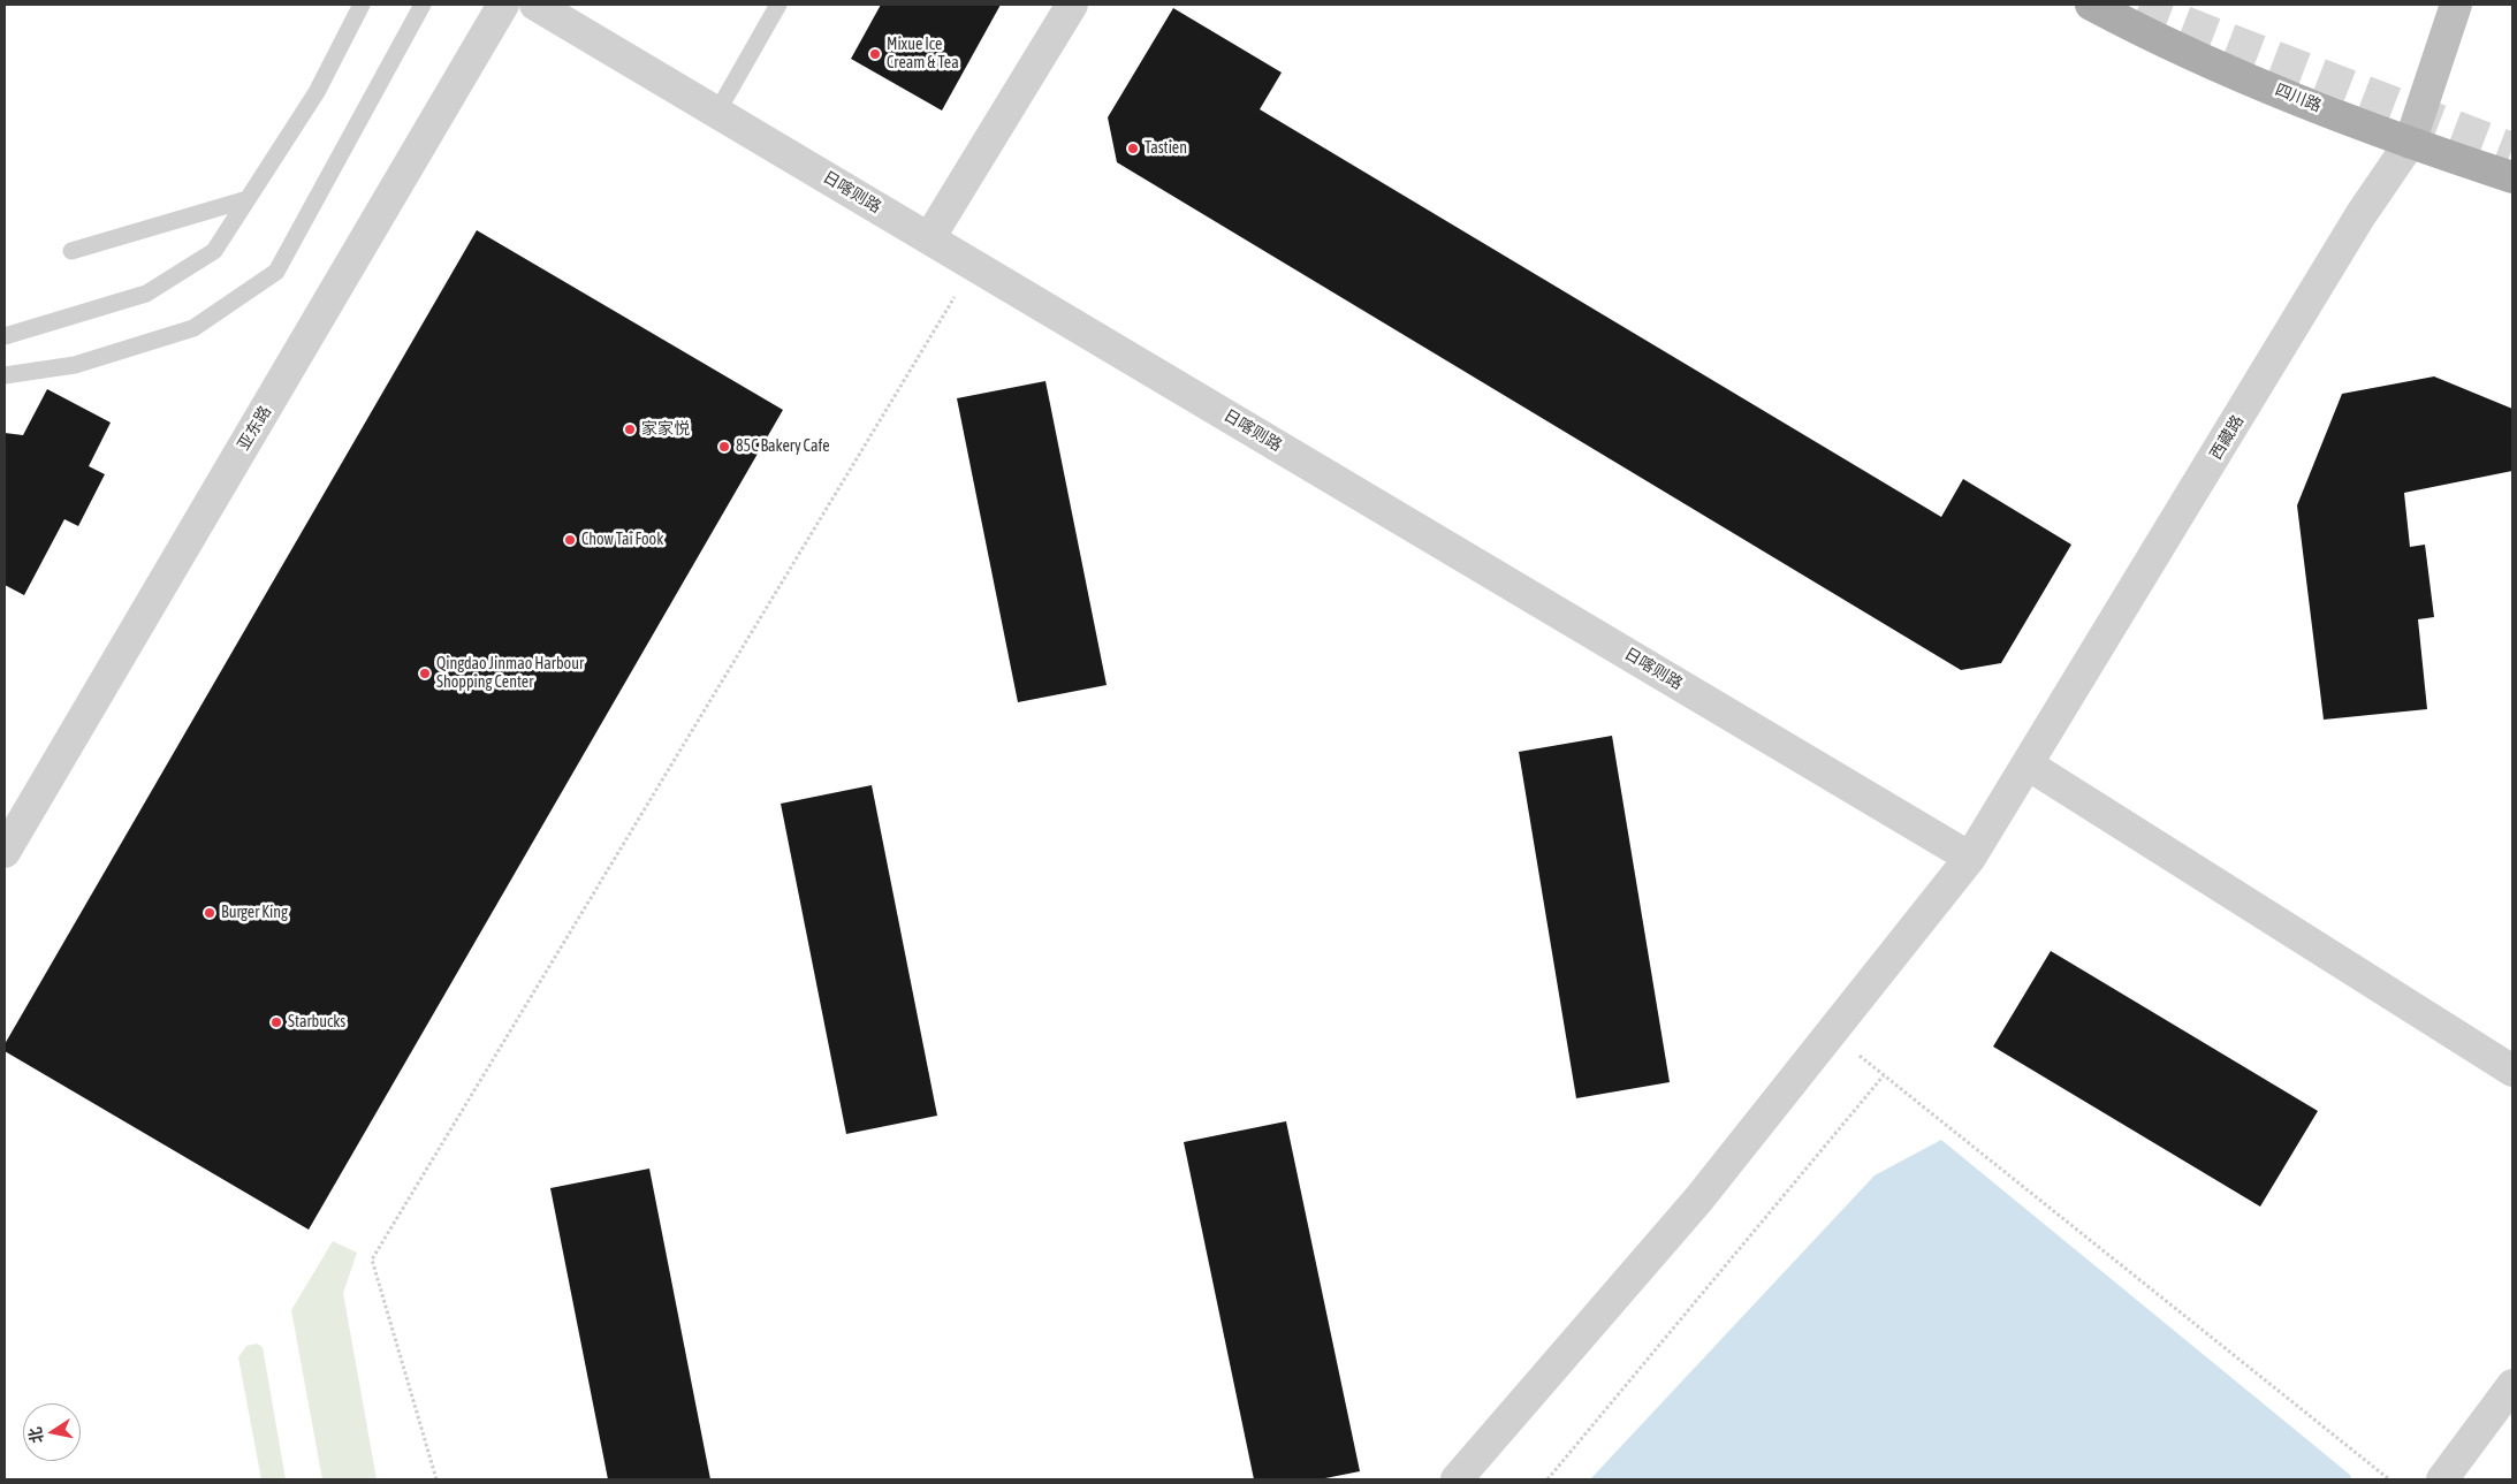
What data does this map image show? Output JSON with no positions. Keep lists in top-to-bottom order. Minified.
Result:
{"streets":{"main road":["四川路"],"street":["日喀则路","亚东路","西藏路"]},"crossings":[["四川路","西藏路"],["日喀则路","西藏路"]],"places":["Mixue Ice Cream & Tea","Tastien","家家悦","85C Bakery Cafe","Chow Tai Fook","Qingdao Jinmao Harbour Shopping Center","Burger King","Starbucks"],"north":"left"}
